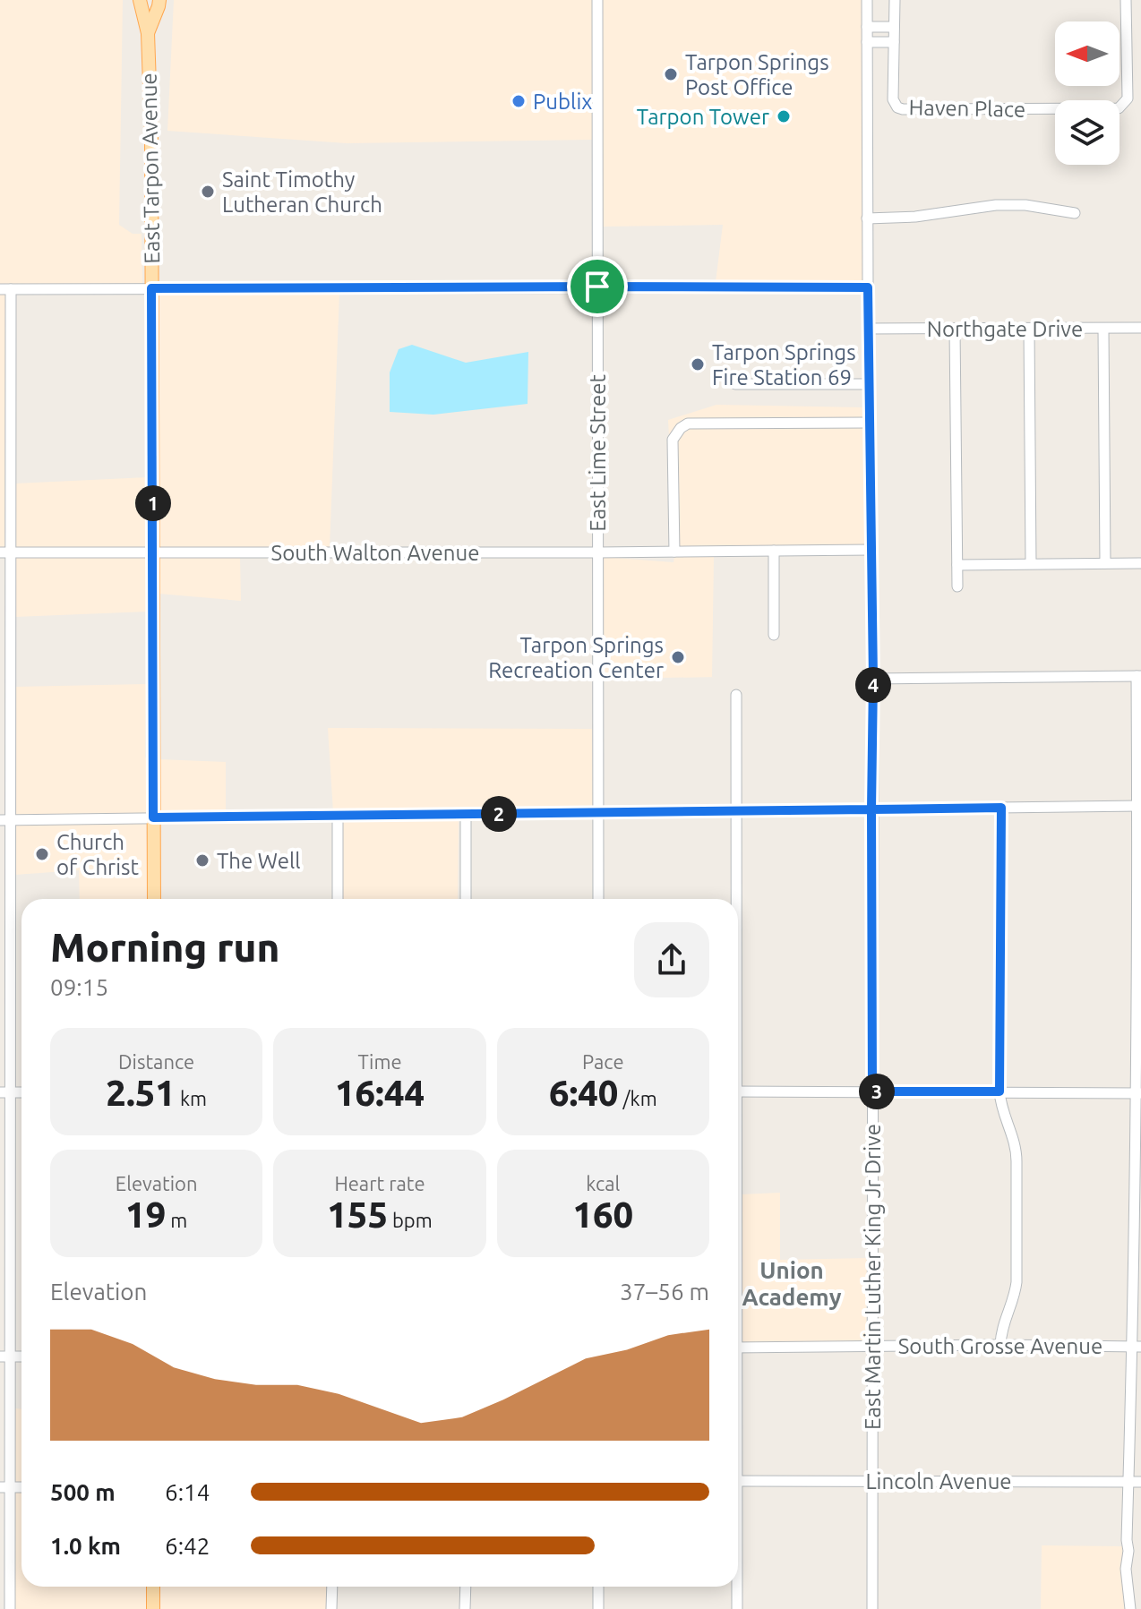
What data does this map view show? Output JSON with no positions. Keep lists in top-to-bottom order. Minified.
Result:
{"streets":{"main road":["East Tarpon Avenue"],"street":["Haven Place","Northgate Drive","East Lime Street","South Walton Avenue","East Martin Luther King Jr Drive","South Grosse Avenue","Lincoln Avenue"]},"crossings":[["East Tarpon Avenue","South Walton Avenue"],["Northgate Drive","East Martin Luther King Jr Drive"],["East Lime Street","South Walton Avenue"],["South Walton Avenue","East Martin Luther King Jr Drive"],["East Martin Luther King Jr Drive","South Grosse Avenue"],["East Martin Luther King Jr Drive","Lincoln Avenue"]],"districts":["Union Academy"],"places":["Tarpon Springs Post Office","Publix","Tarpon Tower","Saint Timothy Lutheran Church","Tarpon Springs Fire Station 69","Tarpon Springs Recreation Center","Church of Christ","The Well"],"north":"left","page":{"pins":["1","4","2","3"],"heading":["Morning run","09:15"],"stats":[["Distance","2.51 km"],["Time","16:44"],["Pace","6:40 /km"],["Elevation","19 m"],["Heart rate","155 bpm"],["kcal","160"]],"chart":["Elevation","37–56 m"],"list":[{"name":"500 m","note":"6:14"},{"name":"1.0 km","note":"6:42"}]}}
